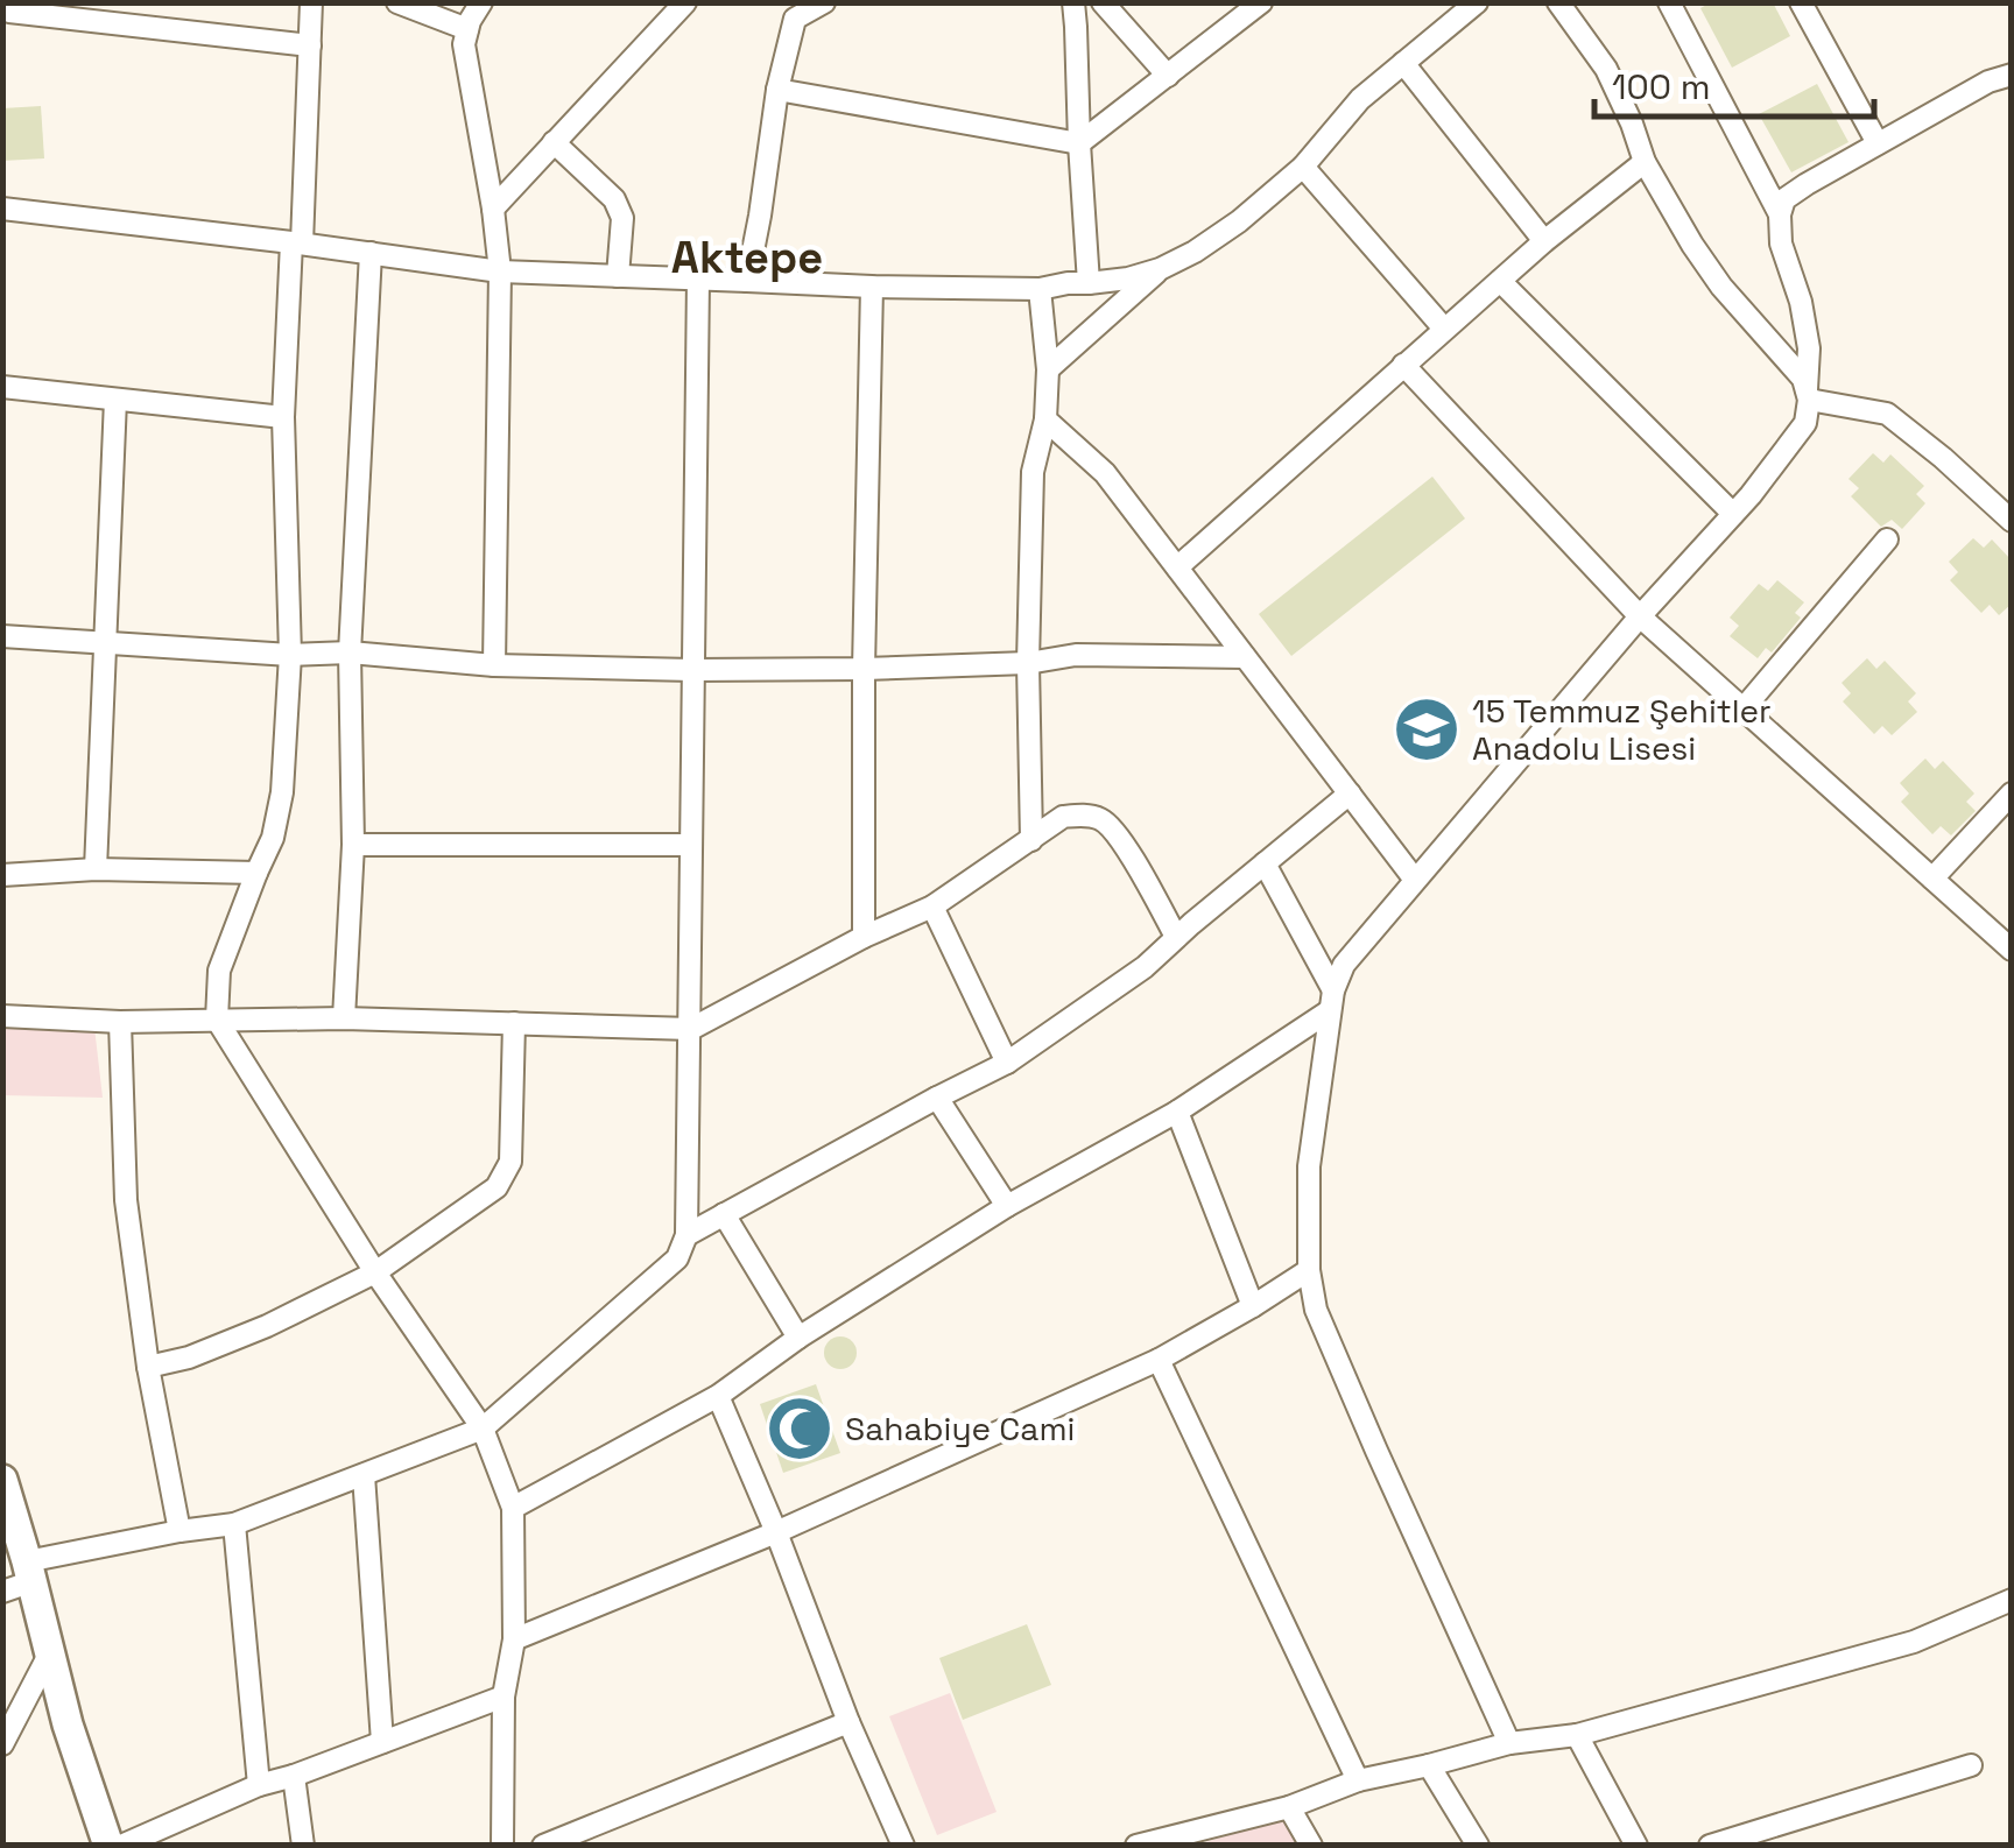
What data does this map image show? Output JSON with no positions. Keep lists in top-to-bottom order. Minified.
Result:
{"districts":["Aktepe"],"places":{"school or university":["15 Temmuz Şehitler Anadolu Lisesi"],"mosque":["Sahabiye Cami"]},"scale_bar":"100 m"}
